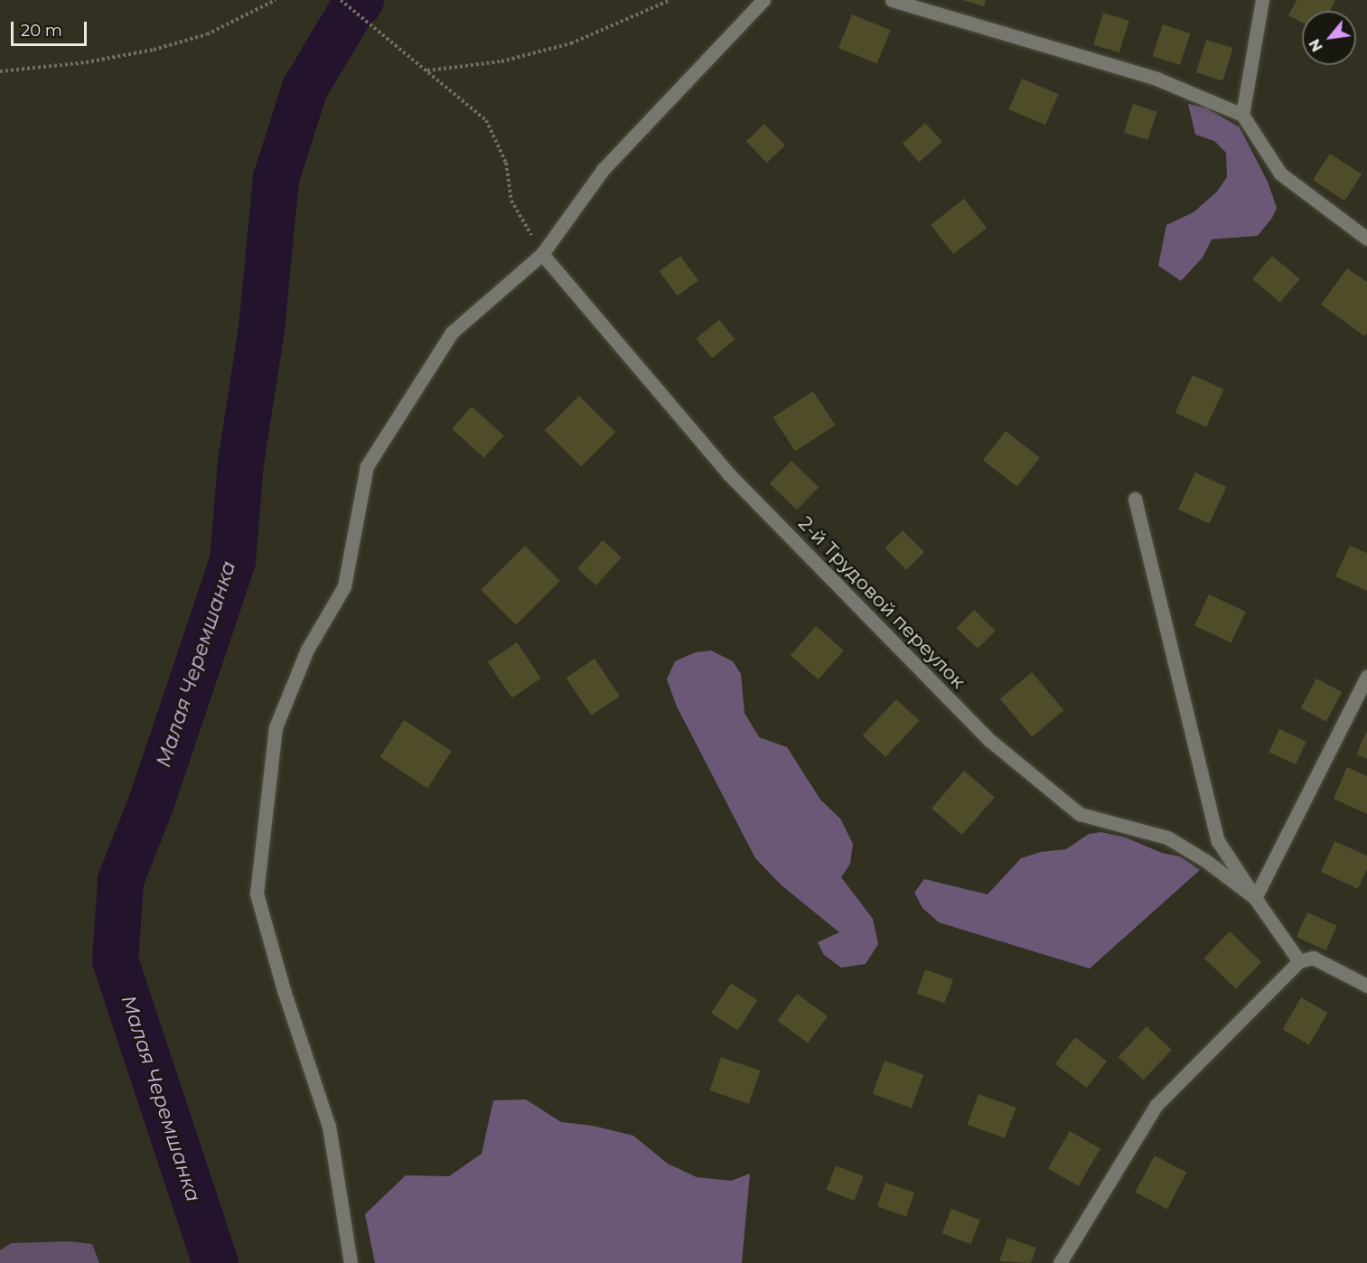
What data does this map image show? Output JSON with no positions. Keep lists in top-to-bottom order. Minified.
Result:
{"streets":{"street":["2-й Трудовой переулок"]},"water":["Малая Черемшанка"],"scale_bar":"20 m","north":"bottom left"}
